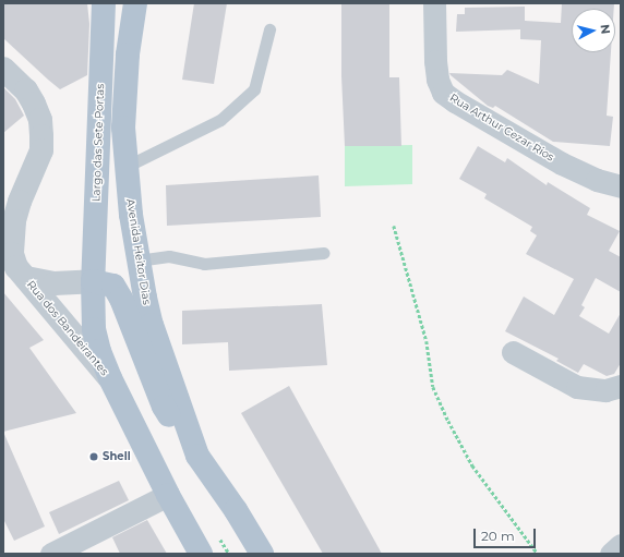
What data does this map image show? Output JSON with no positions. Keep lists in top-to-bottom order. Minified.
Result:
{"streets":{"main road":["Largo das Sete Portas","Avenida Heitor Dias"],"street":["Rua Arthur Cezar Rios","Rua dos Bandeirantes"]},"crossings":[["Largo das Sete Portas","Rua dos Bandeirantes"]],"places":["Shell"],"scale_bar":"20 m","north":"right"}
